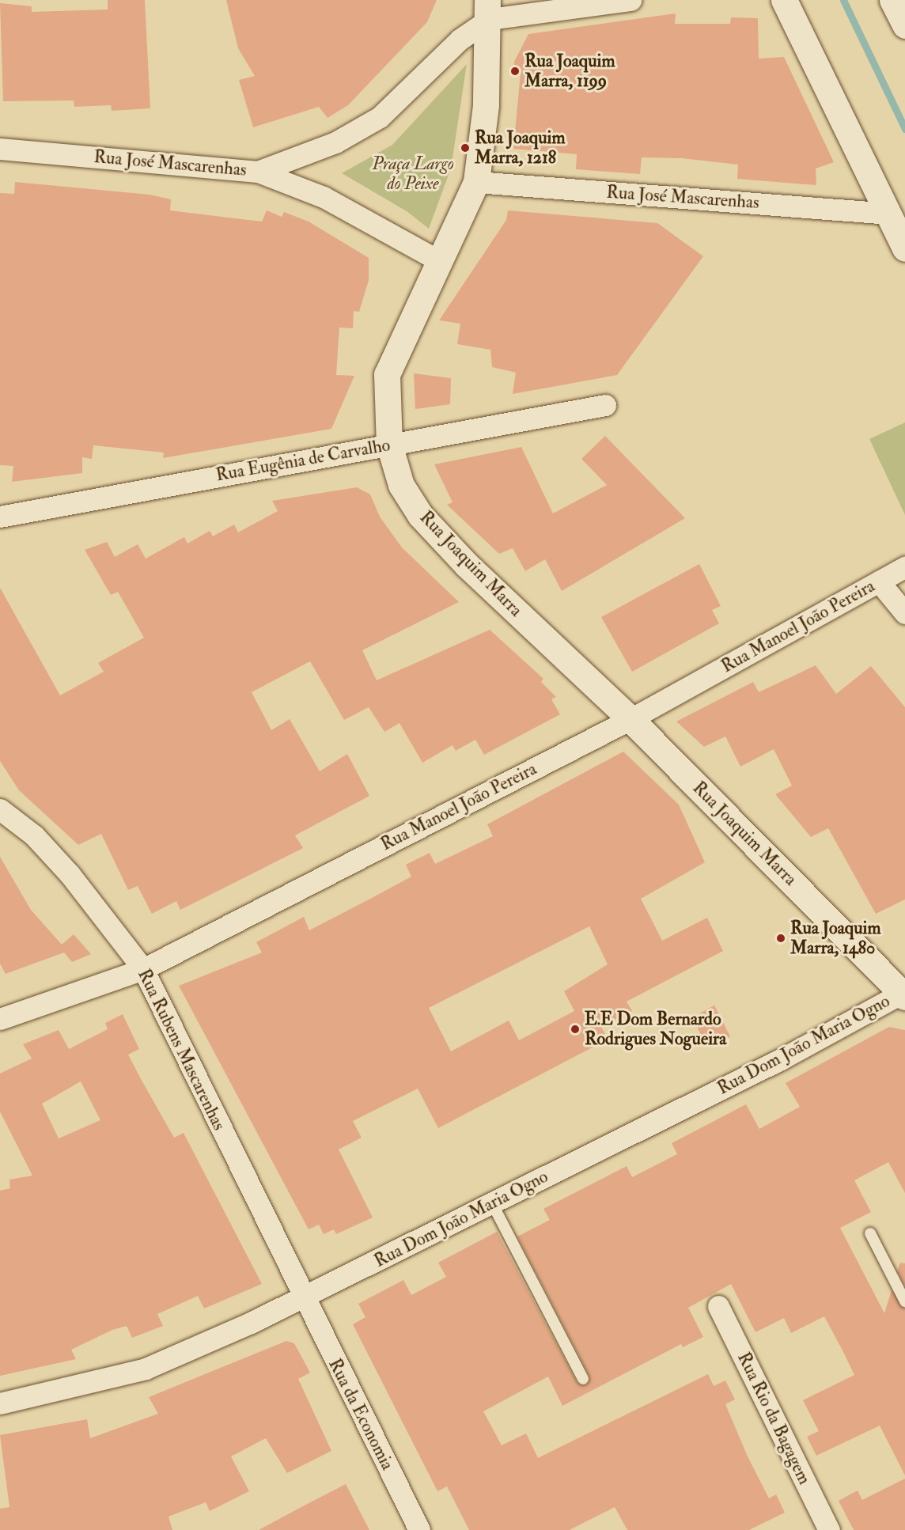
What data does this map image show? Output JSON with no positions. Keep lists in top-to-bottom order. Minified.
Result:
{"streets":{"street":["Rua José Mascarenhas","Rua Eugênia de Carvalho","Rua Joaquim Marra","Rua Manoel João Pereira","Rua Dom João Maria Ogno","Rua Rubens Mascarenhas","Rua da Economia","Rua Rio da Bagagem"]},"crossings":[["Rua José Mascarenhas","Rua Joaquim Marra"],["Rua Eugênia de Carvalho","Rua Joaquim Marra"],["Rua Joaquim Marra","Rua Manoel João Pereira"],["Rua Joaquim Marra","Rua Dom João Maria Ogno"],["Rua Manoel João Pereira","Rua Rubens Mascarenhas"],["Rua Dom João Maria Ogno","Rua Rubens Mascarenhas"],["Rua Dom João Maria Ogno","Rua da Economia"],["Rua Rubens Mascarenhas","Rua da Economia"]],"parks":["Praça Largo do Peixe"],"places":["Rua Joaquim Marra, 1199","Rua Joaquim Marra, 1218","Rua Joaquim Marra, 1480","E.E Dom Bernardo Rodrigues Nogueira"]}
